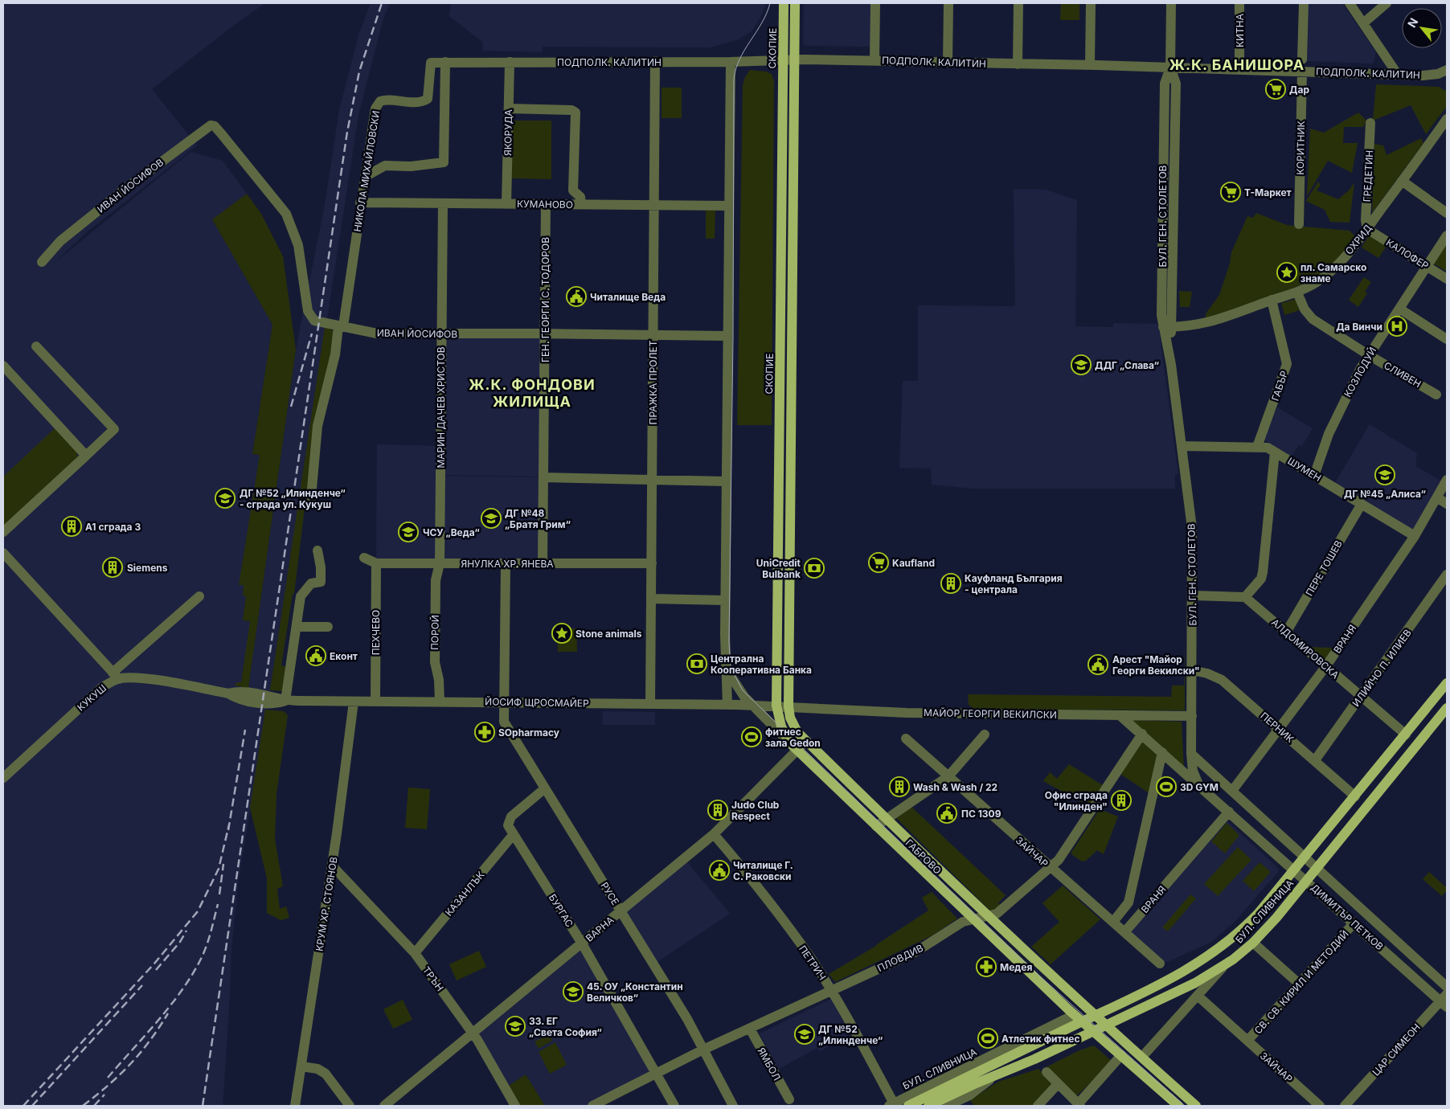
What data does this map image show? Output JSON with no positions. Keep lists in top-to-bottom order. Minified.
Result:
{"streets":{"main road":["СКОПИЕ","ГАБРОВО","БУЛ. СЛИВНИЦА"],"street":["КИТНА","ПОДПОЛК. КАЛИТИН","ЯКОРУДА","КОРИТНИК","НИКОЛА МИХАЙЛОВСКИ","ГРЕДЕТИН","ИВАН ЙОСИФОВ","КУМАНОВО","БУЛ. ГЕН. СТОЛЕТОВ","ОХРИД","КАЛОФЕР","ГЕН. ГЕОРГИ С. ТОДОРОВ","КОЗЛОДУЙ","СЛИВЕН","ПРАЖКА ПРОЛЕТ","ГАБЪР","МАРИН ДАЧЕВ ХРИСТОВ","ШУМЕН","ЯНУЛКА ХР. ЯНЕВА","ПЕРЕ ТОШЕВ","ПЕХЧЕВО","ПОРОЙ","ВРАНЯ","АЛДОМИРОВСКА","ИЛИЙЧО П. ИЛИЕВ","КУКУШ","ЙОСИФ ЩРОСМАЙЕР","МАЙОР ГЕОРГИ ВЕКИЛСКИ","ПЕРНИК","ЗАЙЧАР","КАЗАНЛЪК","РУСЕ","КРУМ ХР. СТОЯНОВ","БУРГАС","ДИМИТЪР ПЕТКОВ","ВАРНА","ПЛОВДИВ","ПЕТРИЧ","ТРЪН","СВ. СВ. КИРИЛ И МЕТОДИЙ","ЦАР СИМЕОН","ЯМБОЛ"]},"crossings":[["СКОПИЕ","ПОДПОЛК. КАЛИТИН"],["СКОПИЕ","ЙОСИФ ЩРОСМАЙЕР"],["СКОПИЕ","ГАБРОВО"],["ПОДПОЛК. КАЛИТИН","ЯКОРУДА"],["ПОДПОЛК. КАЛИТИН","КОРИТНИК"],["ПОДПОЛК. КАЛИТИН","НИКОЛА МИХАЙЛОВСКИ"],["ПОДПОЛК. КАЛИТИН","БУЛ. ГЕН. СТОЛЕТОВ"],["ПОДПОЛК. КАЛИТИН","ПРАЖКА ПРОЛЕТ"],["ЯКОРУДА","КУМАНОВО"],["НИКОЛА МИХАЙЛОВСКИ","ИВАН ЙОСИФОВ"],["НИКОЛА МИХАЙЛОВСКИ","КУМАНОВО"],["ГРЕДЕТИН","ОХРИД"],["ГРЕДЕТИН","КАЛОФЕР"],["ИВАН ЙОСИФОВ","ГЕН. ГЕОРГИ С. ТОДОРОВ"],["ИВАН ЙОСИФОВ","ПРАЖКА ПРОЛЕТ"],["ИВАН ЙОСИФОВ","МАРИН ДАЧЕВ ХРИСТОВ"],["КУМАНОВО","ГЕН. ГЕОРГИ С. ТОДОРОВ"],["КУМАНОВО","ПРАЖКА ПРОЛЕТ"],["КУМАНОВО","МАРИН ДАЧЕВ ХРИСТОВ"],["БУЛ. ГЕН. СТОЛЕТОВ","ОХРИД"],["БУЛ. ГЕН. СТОЛЕТОВ","ШУМЕН"],["БУЛ. ГЕН. СТОЛЕТОВ","МАЙОР ГЕОРГИ ВЕКИЛСКИ"],["БУЛ. ГЕН. СТОЛЕТОВ","ПЕРНИК"],["БУЛ. ГЕН. СТОЛЕТОВ","ДИМИТЪР ПЕТКОВ"],["ОХРИД","КАЛОФЕР"],["ОХРИД","СЛИВЕН"],["ОХРИД","ГАБЪР"],["КАЛОФЕР","КОЗЛОДУЙ"],["ГЕН. ГЕОРГИ С. ТОДОРОВ","ЯНУЛКА ХР. ЯНЕВА"],["КОЗЛОДУЙ","СЛИВЕН"],["КОЗЛОДУЙ","ШУМЕН"],["ПРАЖКА ПРОЛЕТ","ЯНУЛКА ХР. ЯНЕВА"],["ПРАЖКА ПРОЛЕТ","ЙОСИФ ЩРОСМАЙЕР"],["ГАБЪР","ШУМЕН"],["МАРИН ДАЧЕВ ХРИСТОВ","ЯНУЛКА ХР. ЯНЕВА"],["МАРИН ДАЧЕВ ХРИСТОВ","ПОРОЙ"],["ШУМЕН","ПЕРЕ ТОШЕВ"],["ШУМЕН","ВРАНЯ"],["ЯНУЛКА ХР. ЯНЕВА","ПЕХЧЕВО"],["ЯНУЛКА ХР. ЯНЕВА","ПОРОЙ"],["ПЕРЕ ТОШЕВ","АЛДОМИРОВСКА"],["ПЕХЧЕВО","ЙОСИФ ЩРОСМАЙЕР"],["ПОРОЙ","ЙОСИФ ЩРОСМАЙЕР"],["ВРАНЯ","АЛДОМИРОВСКА"],["ВРАНЯ","ПЕРНИК"],["ВРАНЯ","ЗАЙЧАР"],["ВРАНЯ","ДИМИТЪР ПЕТКОВ"],["АЛДОМИРОВСКА","ИЛИЙЧО П. ИЛИЕВ"],["АЛДОМИРОВСКА","БУЛ. СЛИВНИЦА"],["ИЛИЙЧО П. ИЛИЕВ","ПЕРНИК"],["ЙОСИФ ЩРОСМАЙЕР","МАЙОР ГЕОРГИ ВЕКИЛСКИ"],["ЙОСИФ ЩРОСМАЙЕР","ГАБРОВО"],["ЙОСИФ ЩРОСМАЙЕР","РУСЕ"],["ЙОСИФ ЩРОСМАЙЕР","КРУМ ХР. СТОЯНОВ"],["МАЙОР ГЕОРГИ ВЕКИЛСКИ","ДИМИТЪР ПЕТКОВ"],["ПЕРНИК","БУЛ. СЛИВНИЦА"],["ЗАЙЧАР","ПЛОВДИВ"],["ЗАЙЧАР","СВ. СВ. КИРИЛ И МЕТОДИЙ"],["ГАБРОВО","БУЛ. СЛИВНИЦА"],["ГАБРОВО","ВАРНА"],["ГАБРОВО","ПЛОВДИВ"],["КАЗАНЛЪК","БУРГАС"],["КАЗАНЛЪК","ТРЪН"],["РУСЕ","БУРГАС"],["РУСЕ","ВАРНА"],["РУСЕ","ПЛОВДИВ"],["КРУМ ХР. СТОЯНОВ","ТРЪН"],["БУРГАС","ВАРНА"],["БУРГАС","ПЛОВДИВ"],["БУЛ. СЛИВНИЦА","ДИМИТЪР ПЕТКОВ"],["БУЛ. СЛИВНИЦА","ПЕТРИЧ"],["ДИМИТЪР ПЕТКОВ","ПЛОВДИВ"],["ДИМИТЪР ПЕТКОВ","СВ. СВ. КИРИЛ И МЕТОДИЙ"],["ДИМИТЪР ПЕТКОВ","ЦАР СИМЕОН"],["ВАРНА","ПЕТРИЧ"],["ВАРНА","ТРЪН"],["ПЛОВДИВ","ПЕТРИЧ"],["ПЛОВДИВ","ЯМБОЛ"]],"districts":["Ж.К. БАНИШОРА","Ж.К. ФОНДОВИ ЖИЛИЩА"],"places":{"supermarket":["Дар","Т-Маркет","Kaufland"],"place":["пл. Самарско знаме","Stone animals"],"public building":["Читалище Веда","Еконт","Арест \"Майор Георги Векилски\"","ПС 1309","Читалище Г. С. Раковски"],"hospital":["Да Винчи"],"school or university":["ДДГ „Слава“","ДГ №45 „Алиса“","ДГ №52 „Илинденче“ - сграда ул. Кукуш","ДГ №48 „Братя Грим“","ЧСУ „Веда“","45. ОУ „Константин Величков“","33. ЕГ „Света София“","ДГ №52 „Илинденче“"],"building":["А1 сграда 3","Siemens","Кауфланд България - централа","Wash & Wash / 22","Офис сграда \"Илинден\"","Judo Club Respect"],"bank":["UniCredit Bulbank","Централна Кооперативна Банка"],"pharmacy":["SOpharmacy","Медея"],"sports":["фитнес зала Gedon","3D GYM","Атлетик фитнес"]},"north":"top left"}
